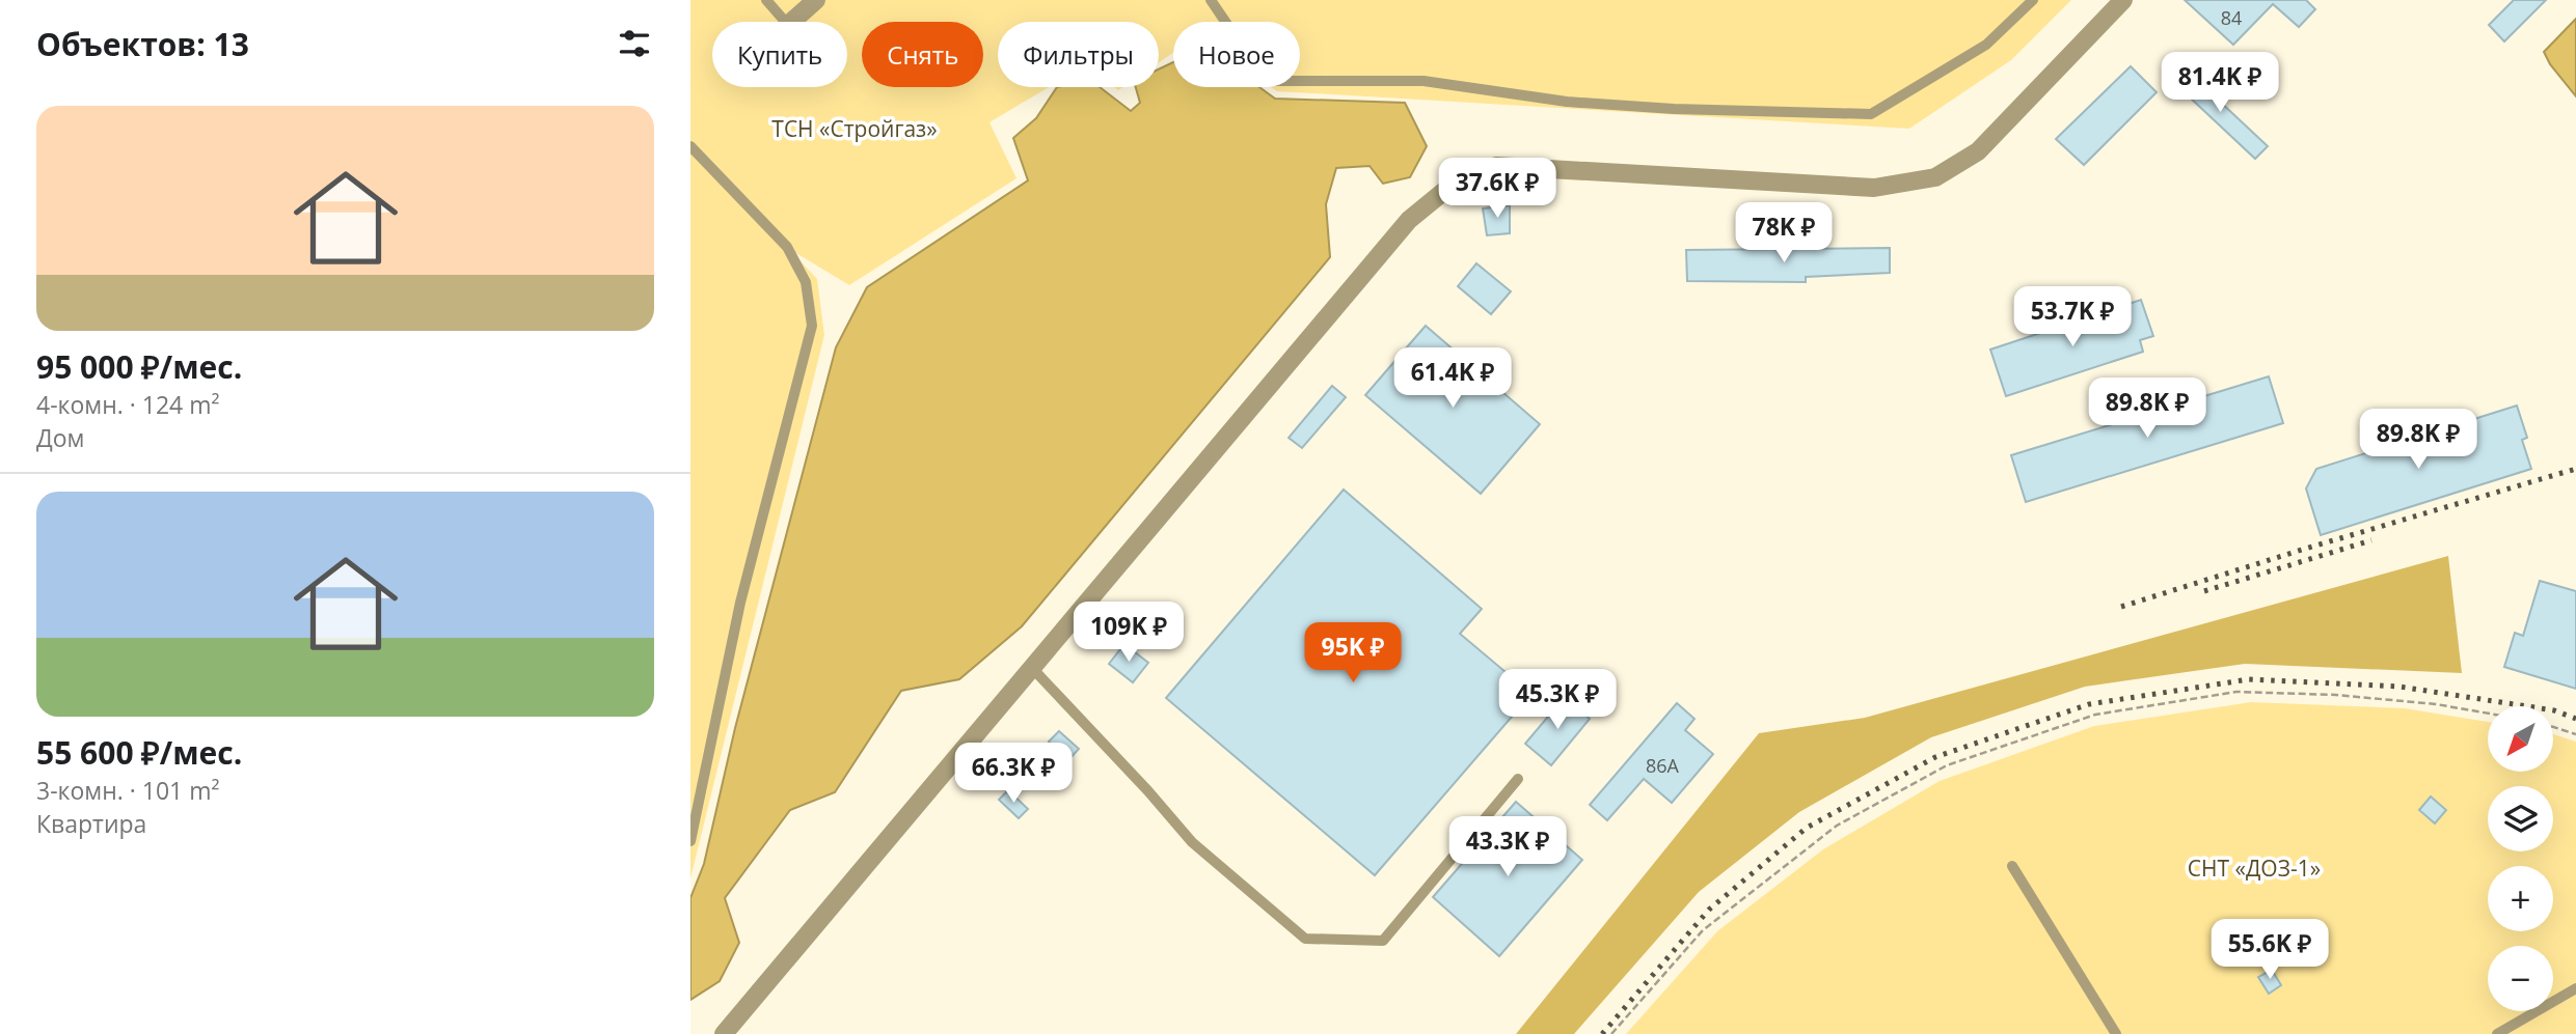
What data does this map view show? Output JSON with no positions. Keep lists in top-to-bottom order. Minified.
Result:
{"parks":["ТСН «Стройгаз»","СНТ «ДОЗ-1»"],"house_numbers":["84","86А"],"north":"bottom left","page":{"heading":"Объектов: 13","chip":["Купить","Снять","Фильтры","Новое"],"price":["81.4K ₽","37.6K ₽","78K ₽","53.7K ₽","61.4K ₽","89.8K ₽","89.8K ₽","109K ₽","95K ₽","45.3K ₽","66.3K ₽","43.3K ₽","55.6K ₽"],"list":[{"name":"95 000 ₽/мес.","note":"4-комн. · 124 m² · Дом"},{"name":"55 600 ₽/мес.","note":"3-комн. · 101 m² · Квартира"}],"map_buttons":["+","−"]}}
